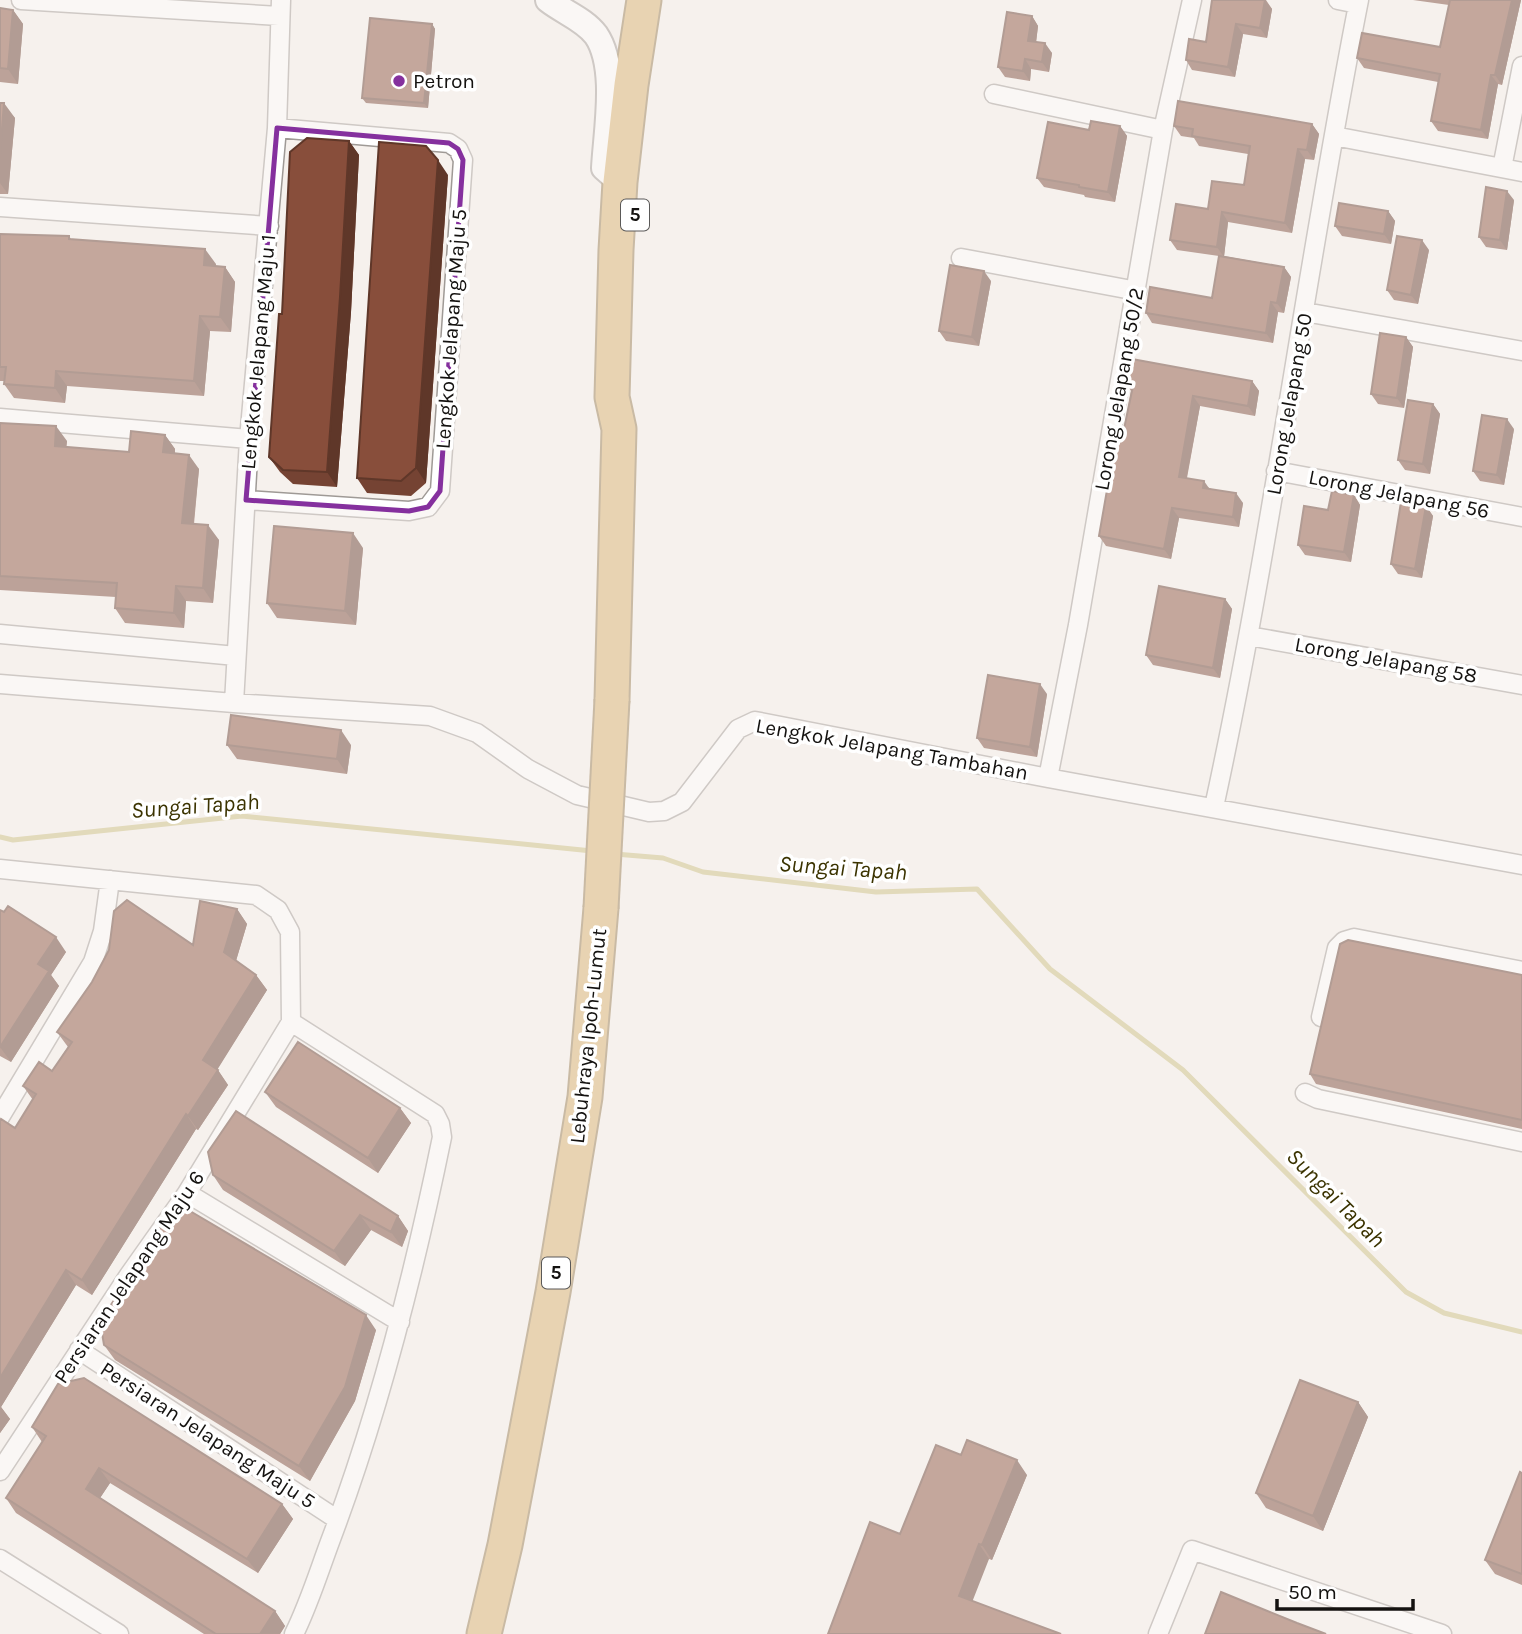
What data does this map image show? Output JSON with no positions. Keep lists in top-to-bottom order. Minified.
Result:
{"streets":{"highway":["5","Lebuhraya Ipoh-Lumut"],"street":["Lengkok Jelapang Maju 5","Lengkok Jelapang Maju 1","Lorong Jelapang 50/2","Lorong Jelapang 50","Lorong Jelapang 56","Lorong Jelapang 58","Lengkok Jelapang Tambahan","Persiaran Jelapang Maju 6","Persiaran Jelapang Maju 5"]},"crossings":[["Lengkok Jelapang Maju 5","Lengkok Jelapang Maju 1"],["Lengkok Jelapang Maju 1","Lengkok Jelapang Tambahan"],["Lorong Jelapang 50/2","Lengkok Jelapang Tambahan"],["Lorong Jelapang 50","Lorong Jelapang 56"],["Lorong Jelapang 50","Lorong Jelapang 58"],["Lorong Jelapang 50","Lengkok Jelapang Tambahan"],["Persiaran Jelapang Maju 6","Persiaran Jelapang Maju 5"]],"water":["Sungai Tapah"],"places":["Petron"],"scale_bar":"50 m"}
